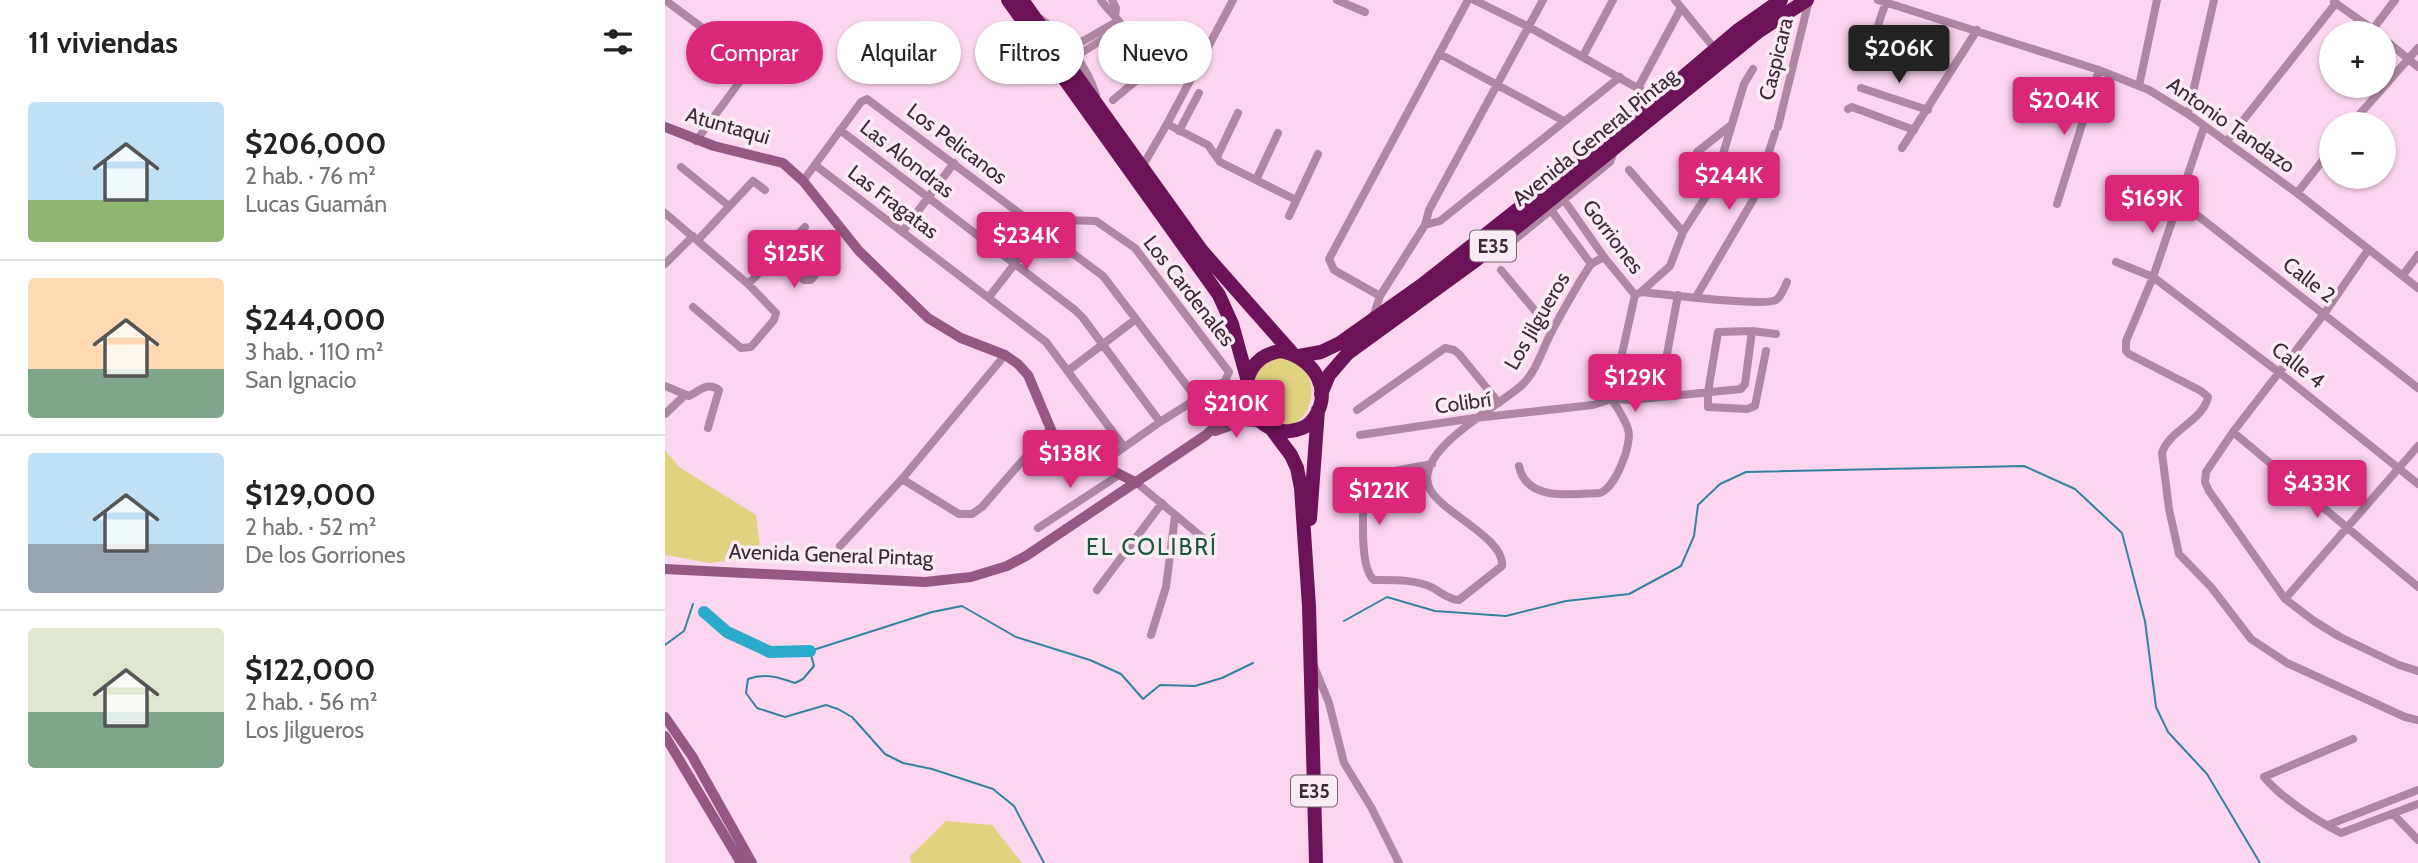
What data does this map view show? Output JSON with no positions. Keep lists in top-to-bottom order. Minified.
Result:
{"streets":{"highway":["Avenida General Pintag","E35"],"main road":["Atuntaqui"],"street":["Caspicara","Antonio Tandazo","Los Pelicanos","Las Alondras","Las Fragatas","Gorriones","Calle 2","Los Cardenales","Los Jilgueros","Calle 4","Colibrí"]},"crossings":[["Caspicara","Avenida General Pintag"],["Atuntaqui","Avenida General Pintag"],["Avenida General Pintag","E35"],["Los Pelicanos","Las Alondras"],["Los Pelicanos","Los Cardenales"],["Gorriones","Los Jilgueros"],["Los Jilgueros","Colibrí"]],"districts":["EL COLIBRÍ"],"page":{"heading":"11 viviendas","map_buttons":["+","−"],"chip":["Comprar","Alquilar","Filtros","Nuevo"],"price":["$206K","$204K","$244K","$169K","$234K","$125K","$129K","$210K","$138K","$433K","$122K"],"list":[{"name":"$206,000","note":"2 hab. · 76 m² · Lucas Guamán"},{"name":"$244,000","note":"3 hab. · 110 m² · San Ignacio"},{"name":"$129,000","note":"2 hab. · 52 m² · De los Gorriones"},{"name":"$122,000","note":"2 hab. · 56 m² · Los Jilgueros"}]}}
